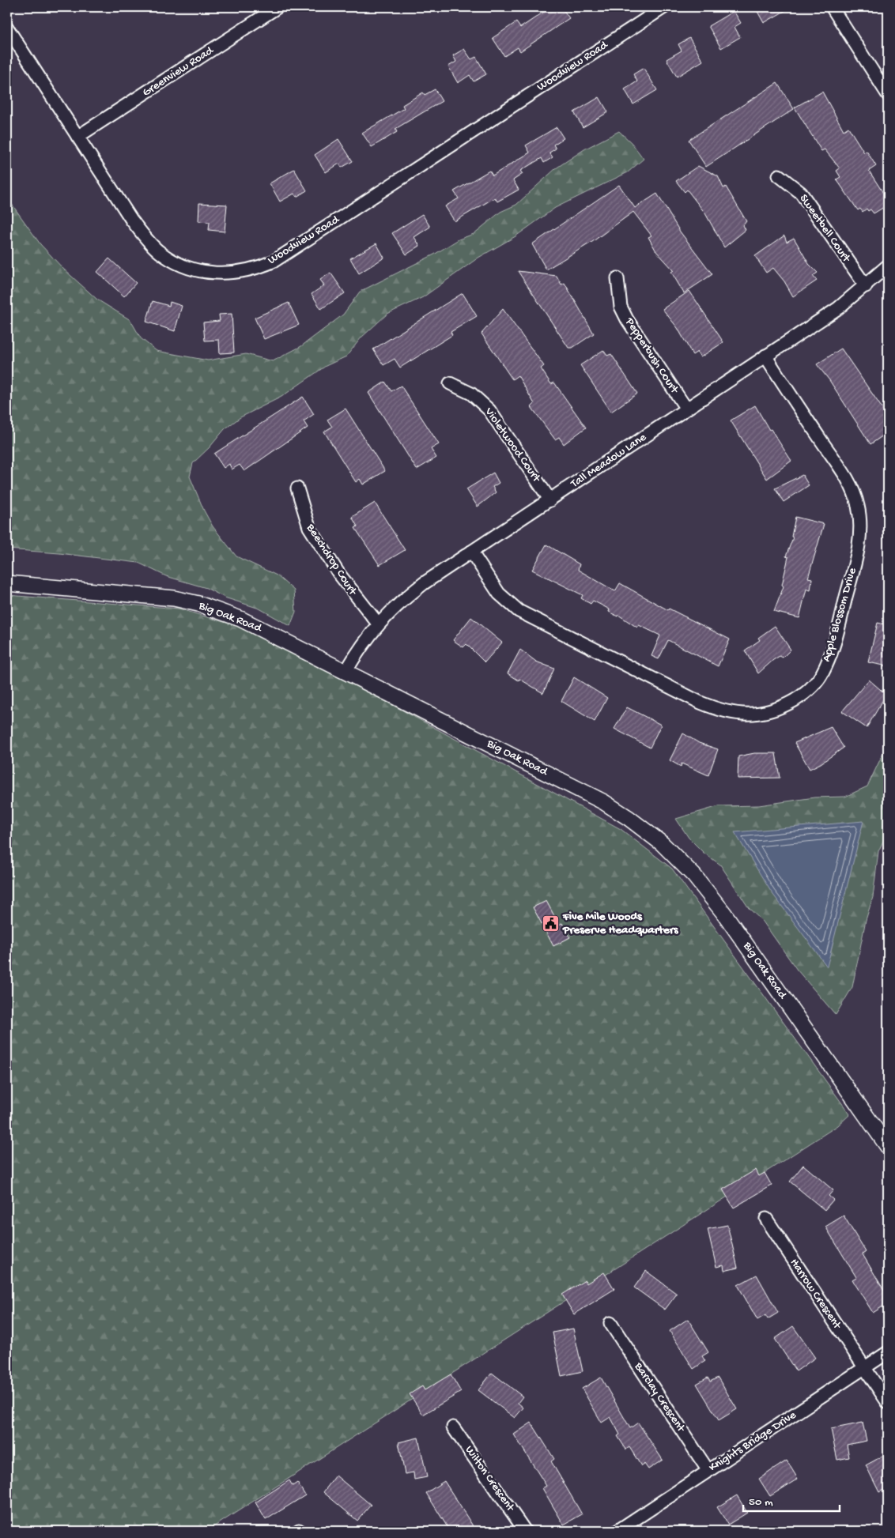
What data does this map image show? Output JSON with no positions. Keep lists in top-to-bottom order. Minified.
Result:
{"streets":{"street":["Woodview Road","Greenview Road","Sweetbell Court","Pepperbush Court","Violetwood Court","Tall Meadow Lane","Beechdrop Court","Apple Blossom Drive","Big Oak Road","Harrow Crescent","Barclay Crescent","Knights Bridge Drive","Wilton Crescent"]},"crossings":[["Woodview Road","Greenview Road"],["Sweetbell Court","Tall Meadow Lane"],["Pepperbush Court","Tall Meadow Lane"],["Violetwood Court","Tall Meadow Lane"],["Tall Meadow Lane","Beechdrop Court"],["Tall Meadow Lane","Apple Blossom Drive"],["Tall Meadow Lane","Big Oak Road"],["Harrow Crescent","Knights Bridge Drive"],["Barclay Crescent","Knights Bridge Drive"]],"places":{"public building":["Five Mile Woods Preserve Headquarters"]},"scale_bar":"50 m"}
